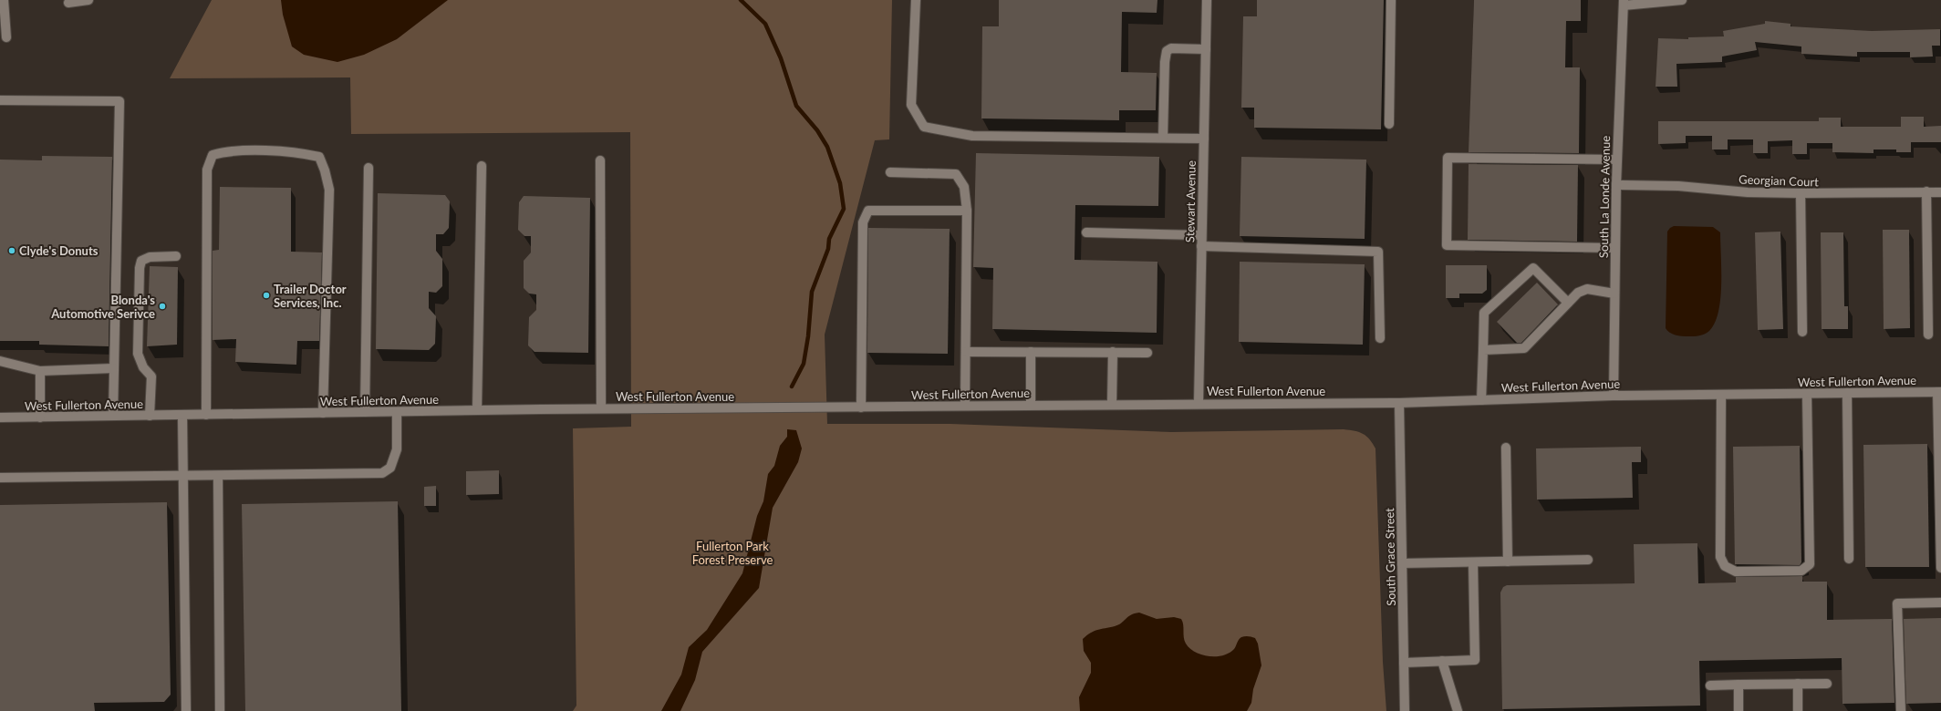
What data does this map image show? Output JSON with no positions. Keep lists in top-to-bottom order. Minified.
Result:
{"streets":{"street":["Georgian Court","South La Londe Avenue","Stewart Avenue","West Fullerton Avenue","South Grace Street"]},"crossings":[["Georgian Court","South La Londe Avenue"],["South La Londe Avenue","West Fullerton Avenue"],["Stewart Avenue","West Fullerton Avenue"],["West Fullerton Avenue","South Grace Street"]],"parks":["Fullerton Park Forest Preserve"],"places":["Clyde's Donuts","Trailer Doctor Services, Inc.","Blonda's Automotive Serivce"]}
